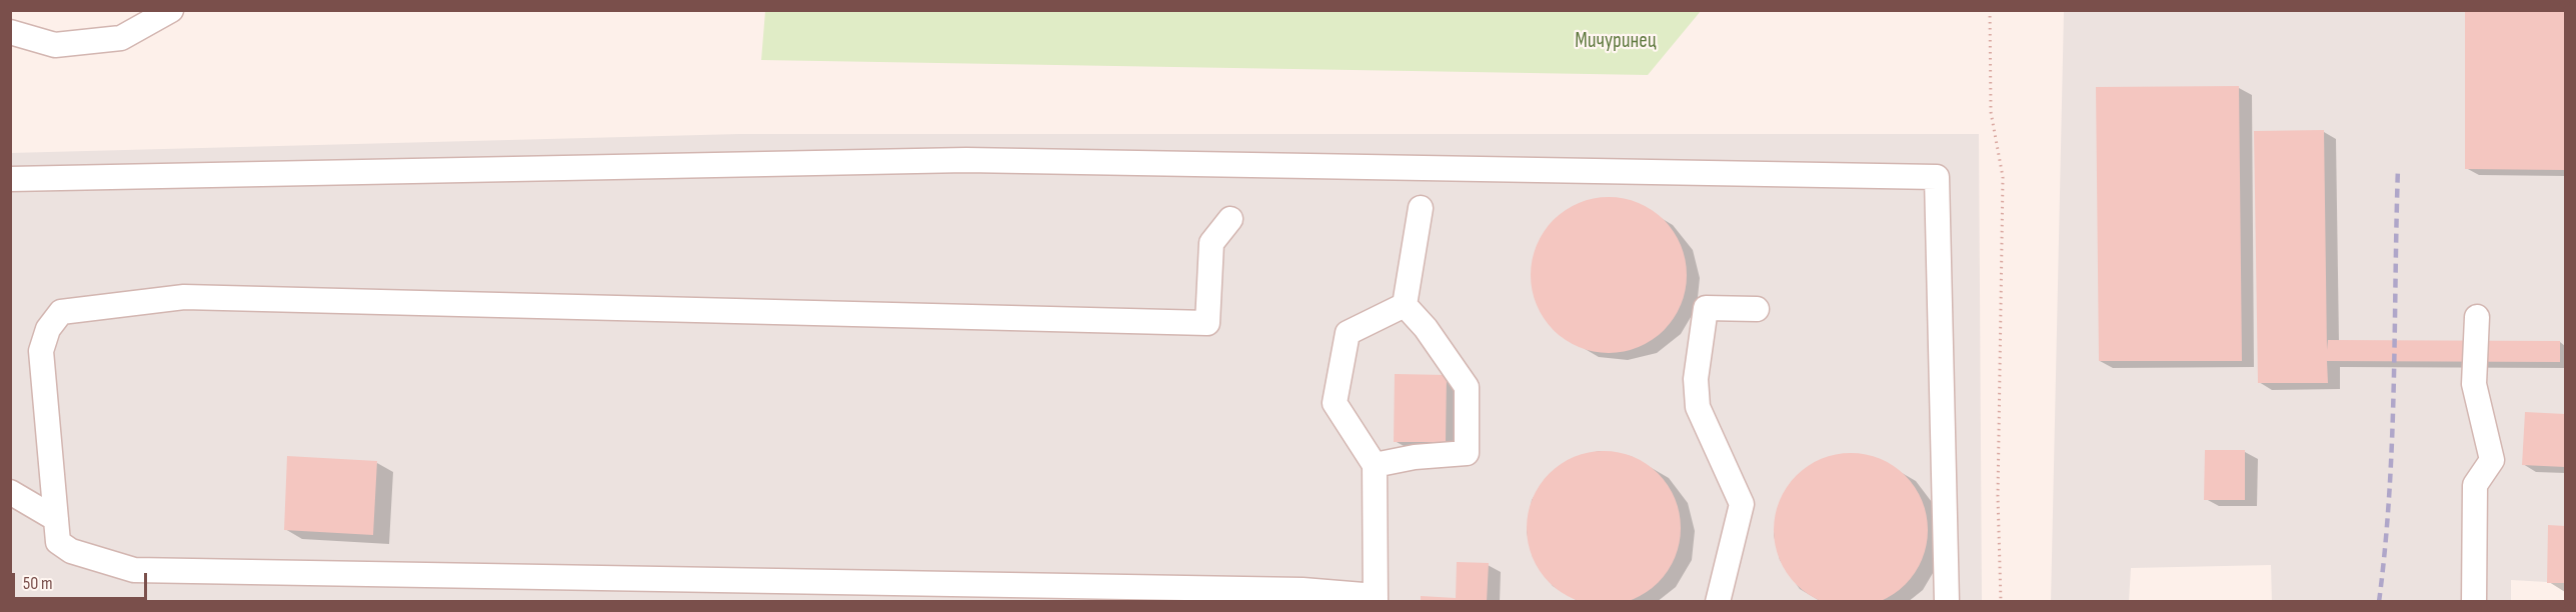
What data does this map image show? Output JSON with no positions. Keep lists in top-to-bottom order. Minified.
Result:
{"parks":["Мичуринец"],"scale_bar":"50 m"}
